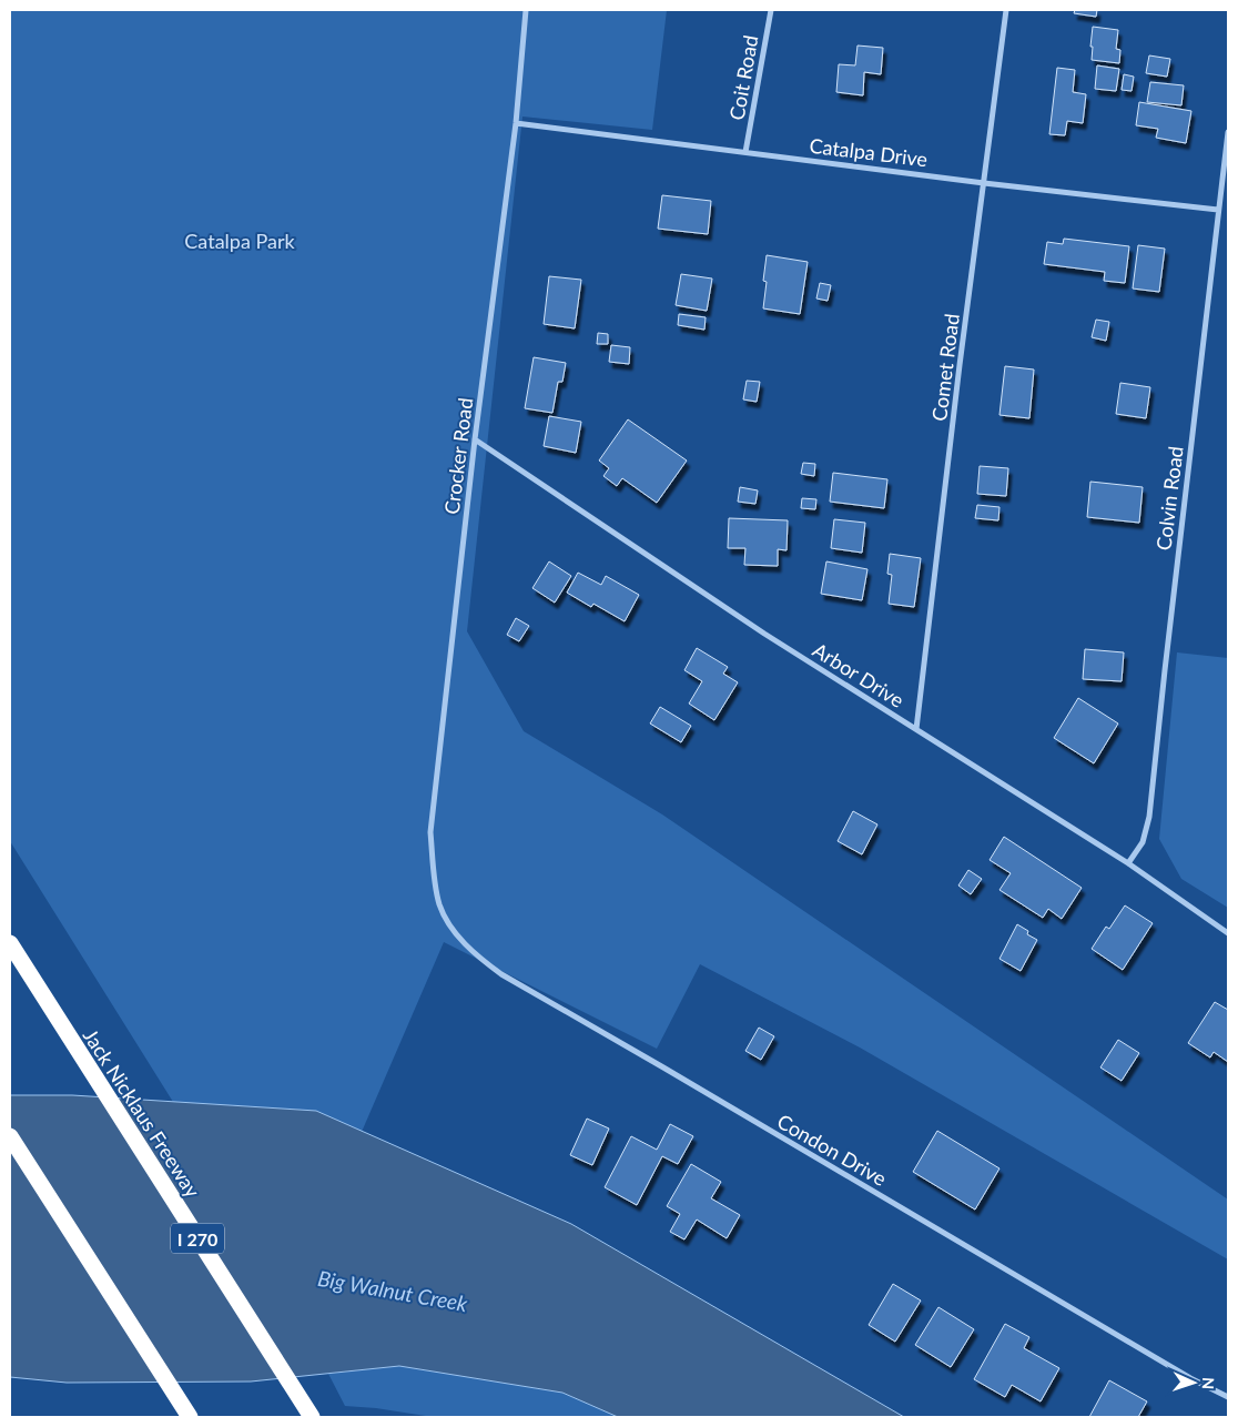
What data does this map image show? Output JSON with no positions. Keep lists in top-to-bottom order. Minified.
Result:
{"streets":{"highway":["Jack Nicklaus Freeway","I 270"],"street":["Coit Road","Catalpa Drive","Comet Road","Crocker Road","Colvin Road","Arbor Drive","Condon Drive"]},"crossings":[["Coit Road","Catalpa Drive"],["Catalpa Drive","Comet Road"],["Catalpa Drive","Crocker Road"],["Catalpa Drive","Colvin Road"],["Comet Road","Arbor Drive"],["Crocker Road","Arbor Drive"],["Crocker Road","Condon Drive"],["Colvin Road","Arbor Drive"]],"water":["Big Walnut Creek"],"parks":["Catalpa Park"],"north":"right"}
